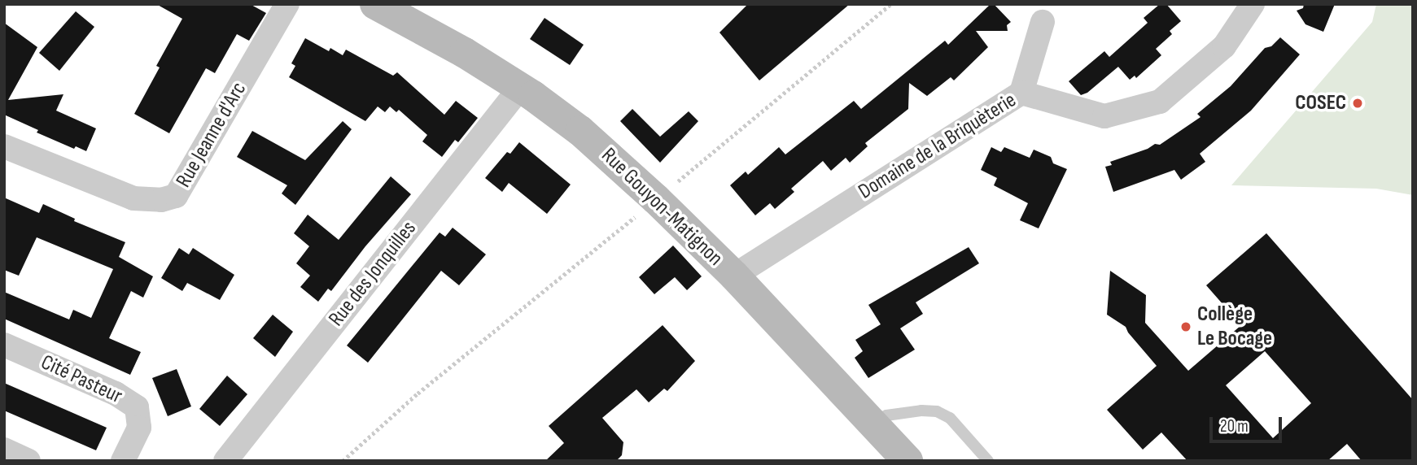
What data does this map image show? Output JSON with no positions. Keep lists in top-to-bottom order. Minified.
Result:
{"streets":{"main road":["Rue Gouyon-Matignon"],"street":["Rue Jeanne d'Arc","Domaine de la Briquèterie","Rue des Jonquilles","Cité Pasteur"]},"crossings":[["Domaine de la Briquèterie","Rue Gouyon-Matignon"],["Rue Gouyon-Matignon","Rue des Jonquilles"]],"places":["COSEC","Collège Le Bocage"],"scale_bar":"20 m"}
